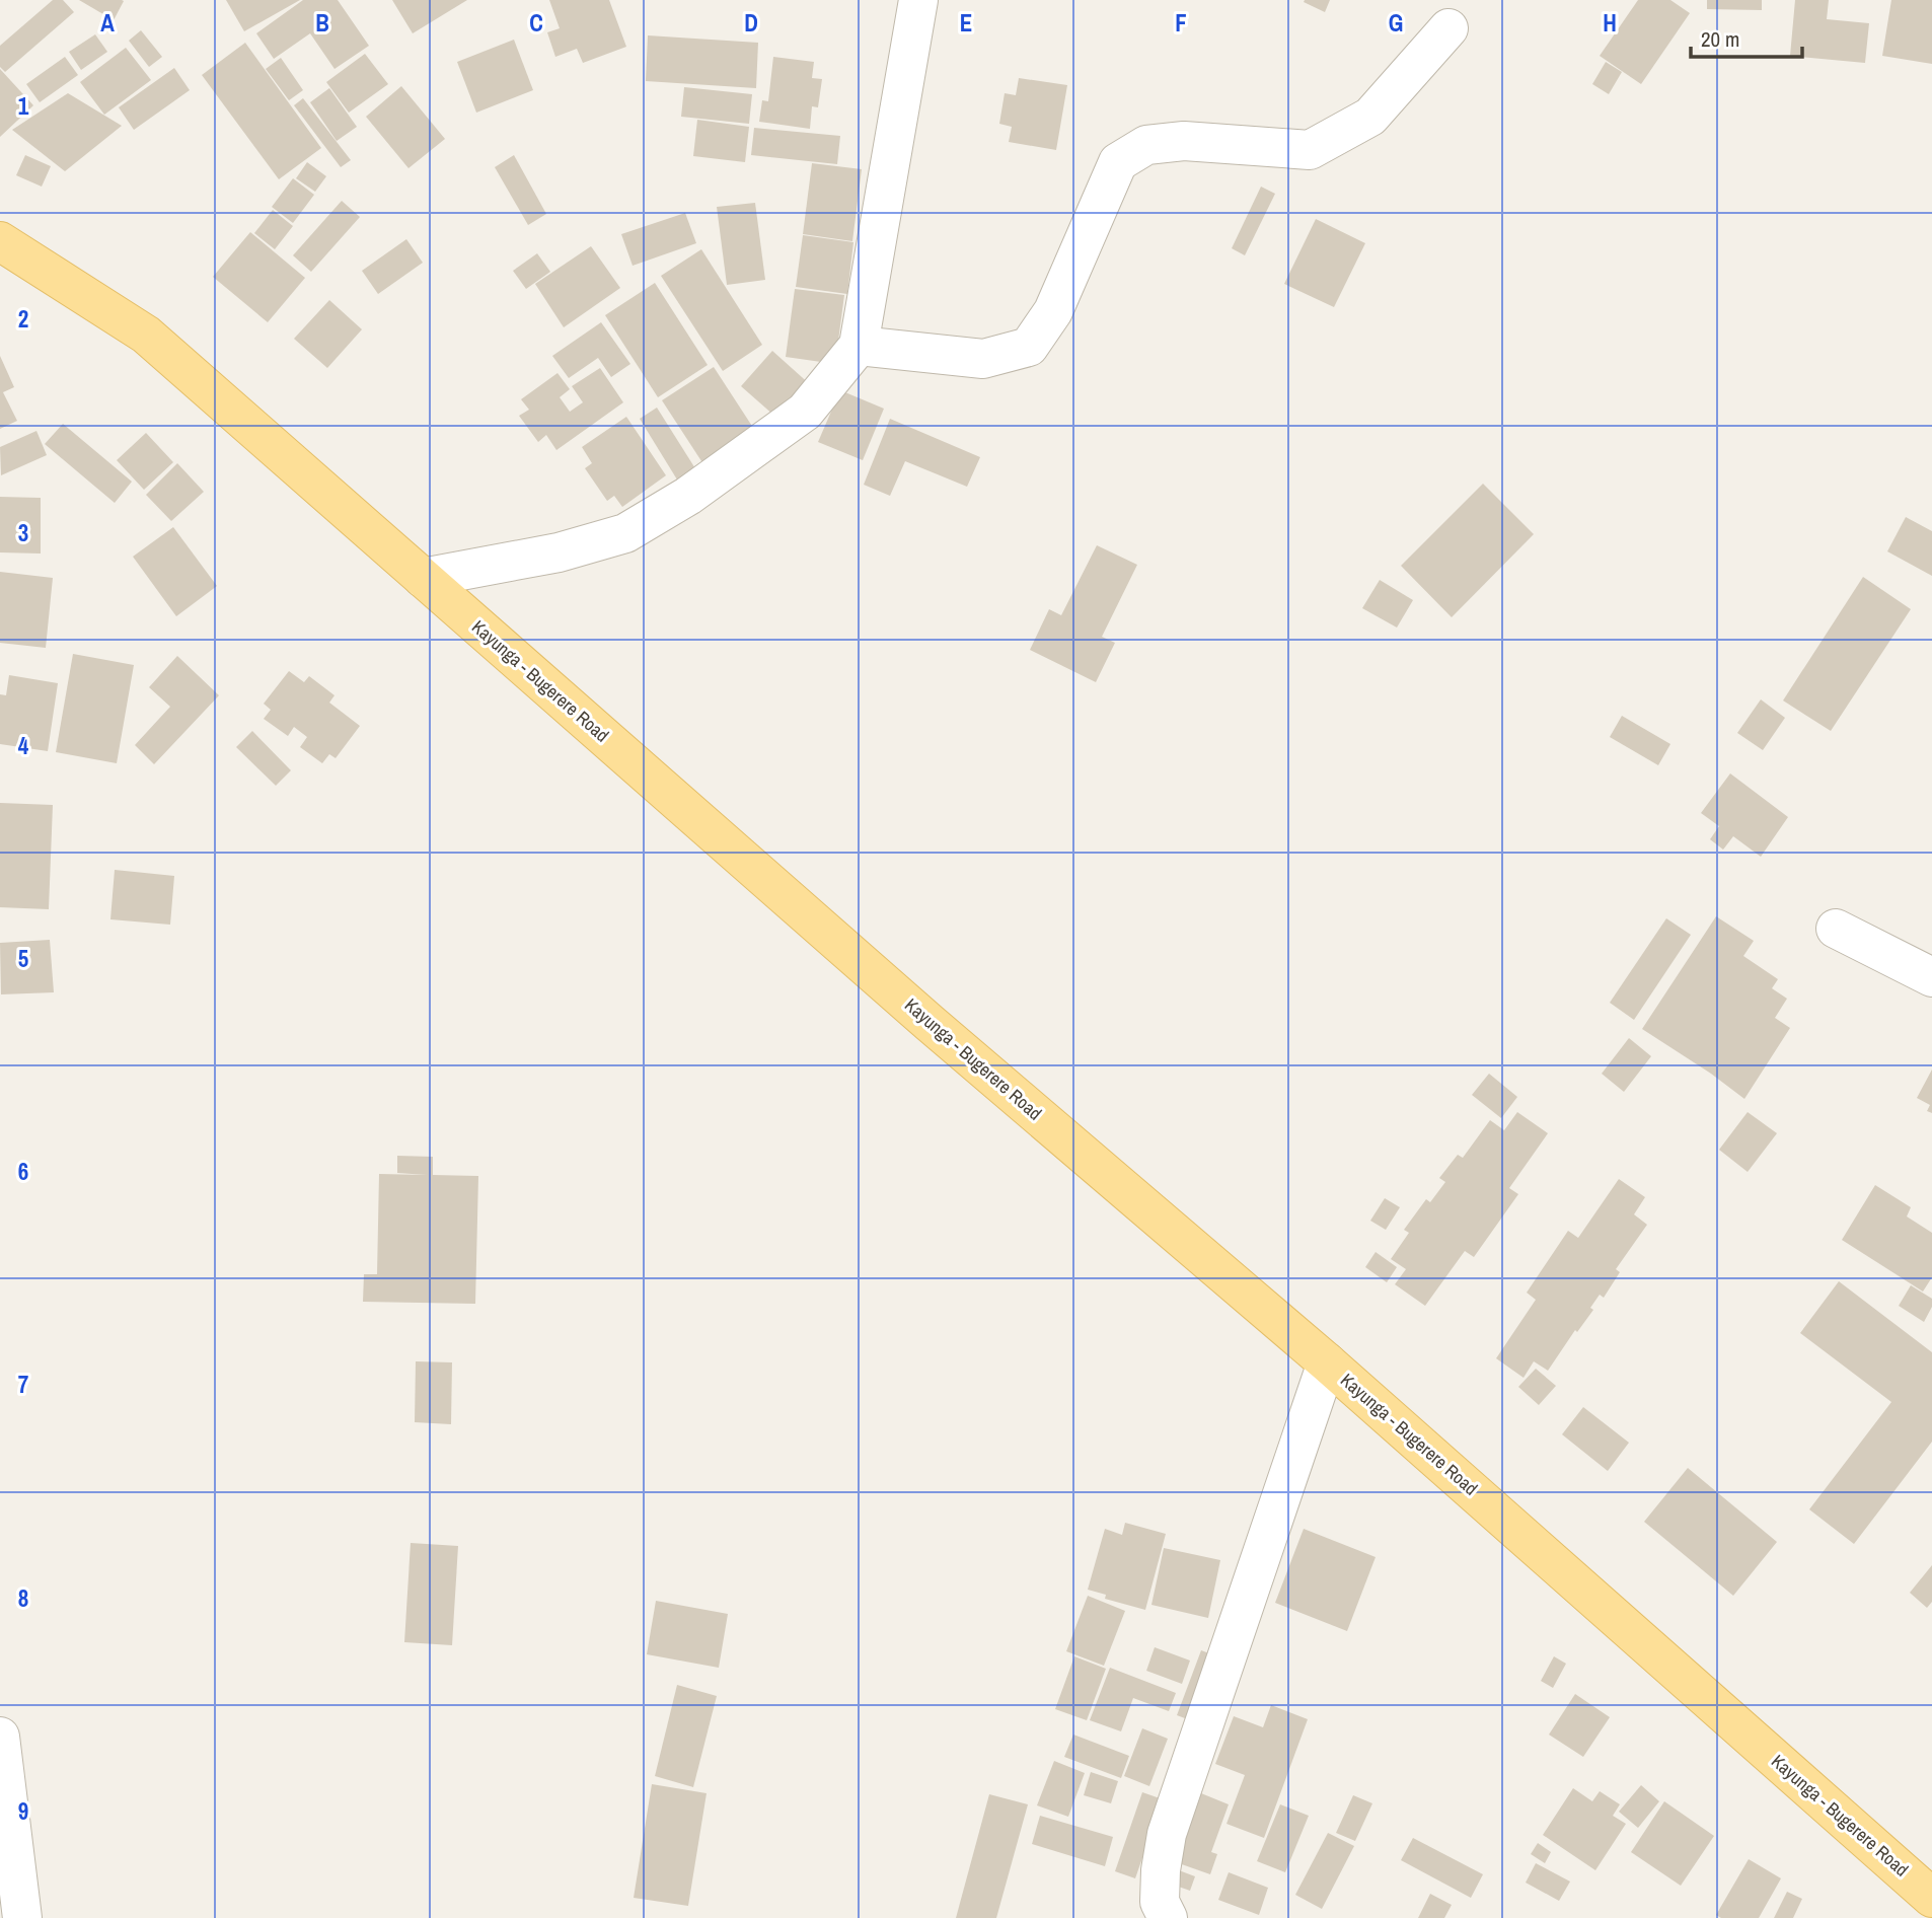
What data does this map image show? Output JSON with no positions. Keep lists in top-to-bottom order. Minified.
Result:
{"streets":{"main road":["Kayunga - Bugerere Road"]},"scale_bar":"20 m","grid":{"columns":["A","B","C","D","E","F","G","H"],"rows":["1","2","3","4","5","6","7","8","9"]}}
